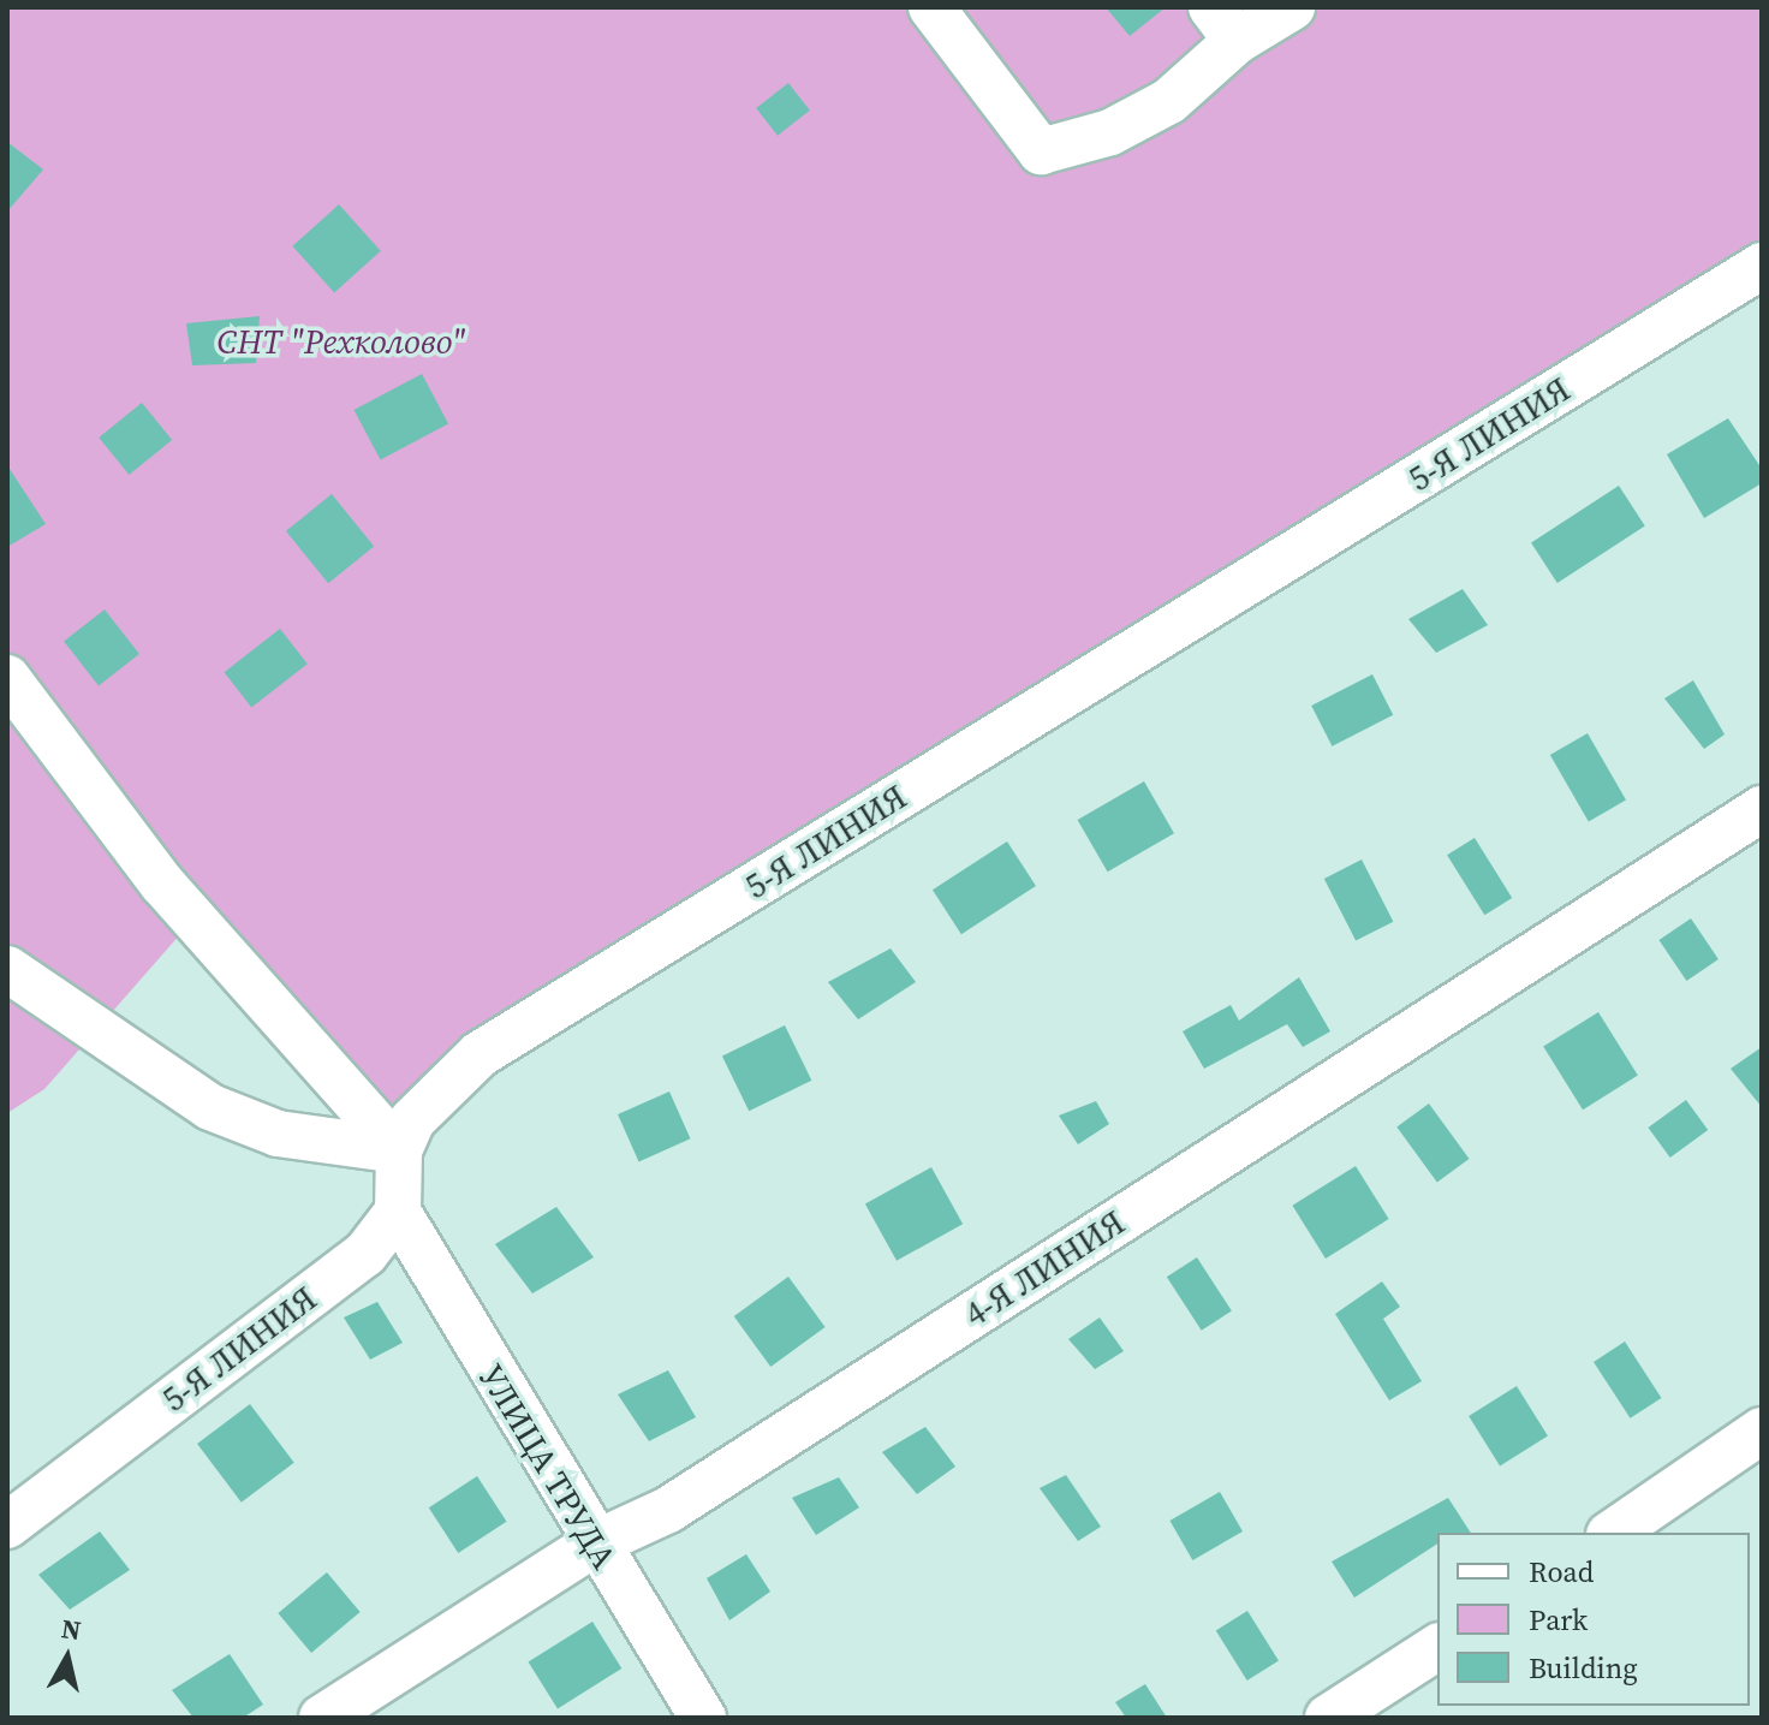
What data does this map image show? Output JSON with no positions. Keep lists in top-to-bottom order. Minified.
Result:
{"streets":{"street":["5-Я ЛИНИЯ","4-Я ЛИНИЯ","УЛИЦА ТРУДА"]},"crossings":[["5-Я ЛИНИЯ","УЛИЦА ТРУДА"],["4-Я ЛИНИЯ","УЛИЦА ТРУДА"]],"parks":["СНТ \"Рехколово\""],"legend":["Road","Park","Building"],"north":"top"}
